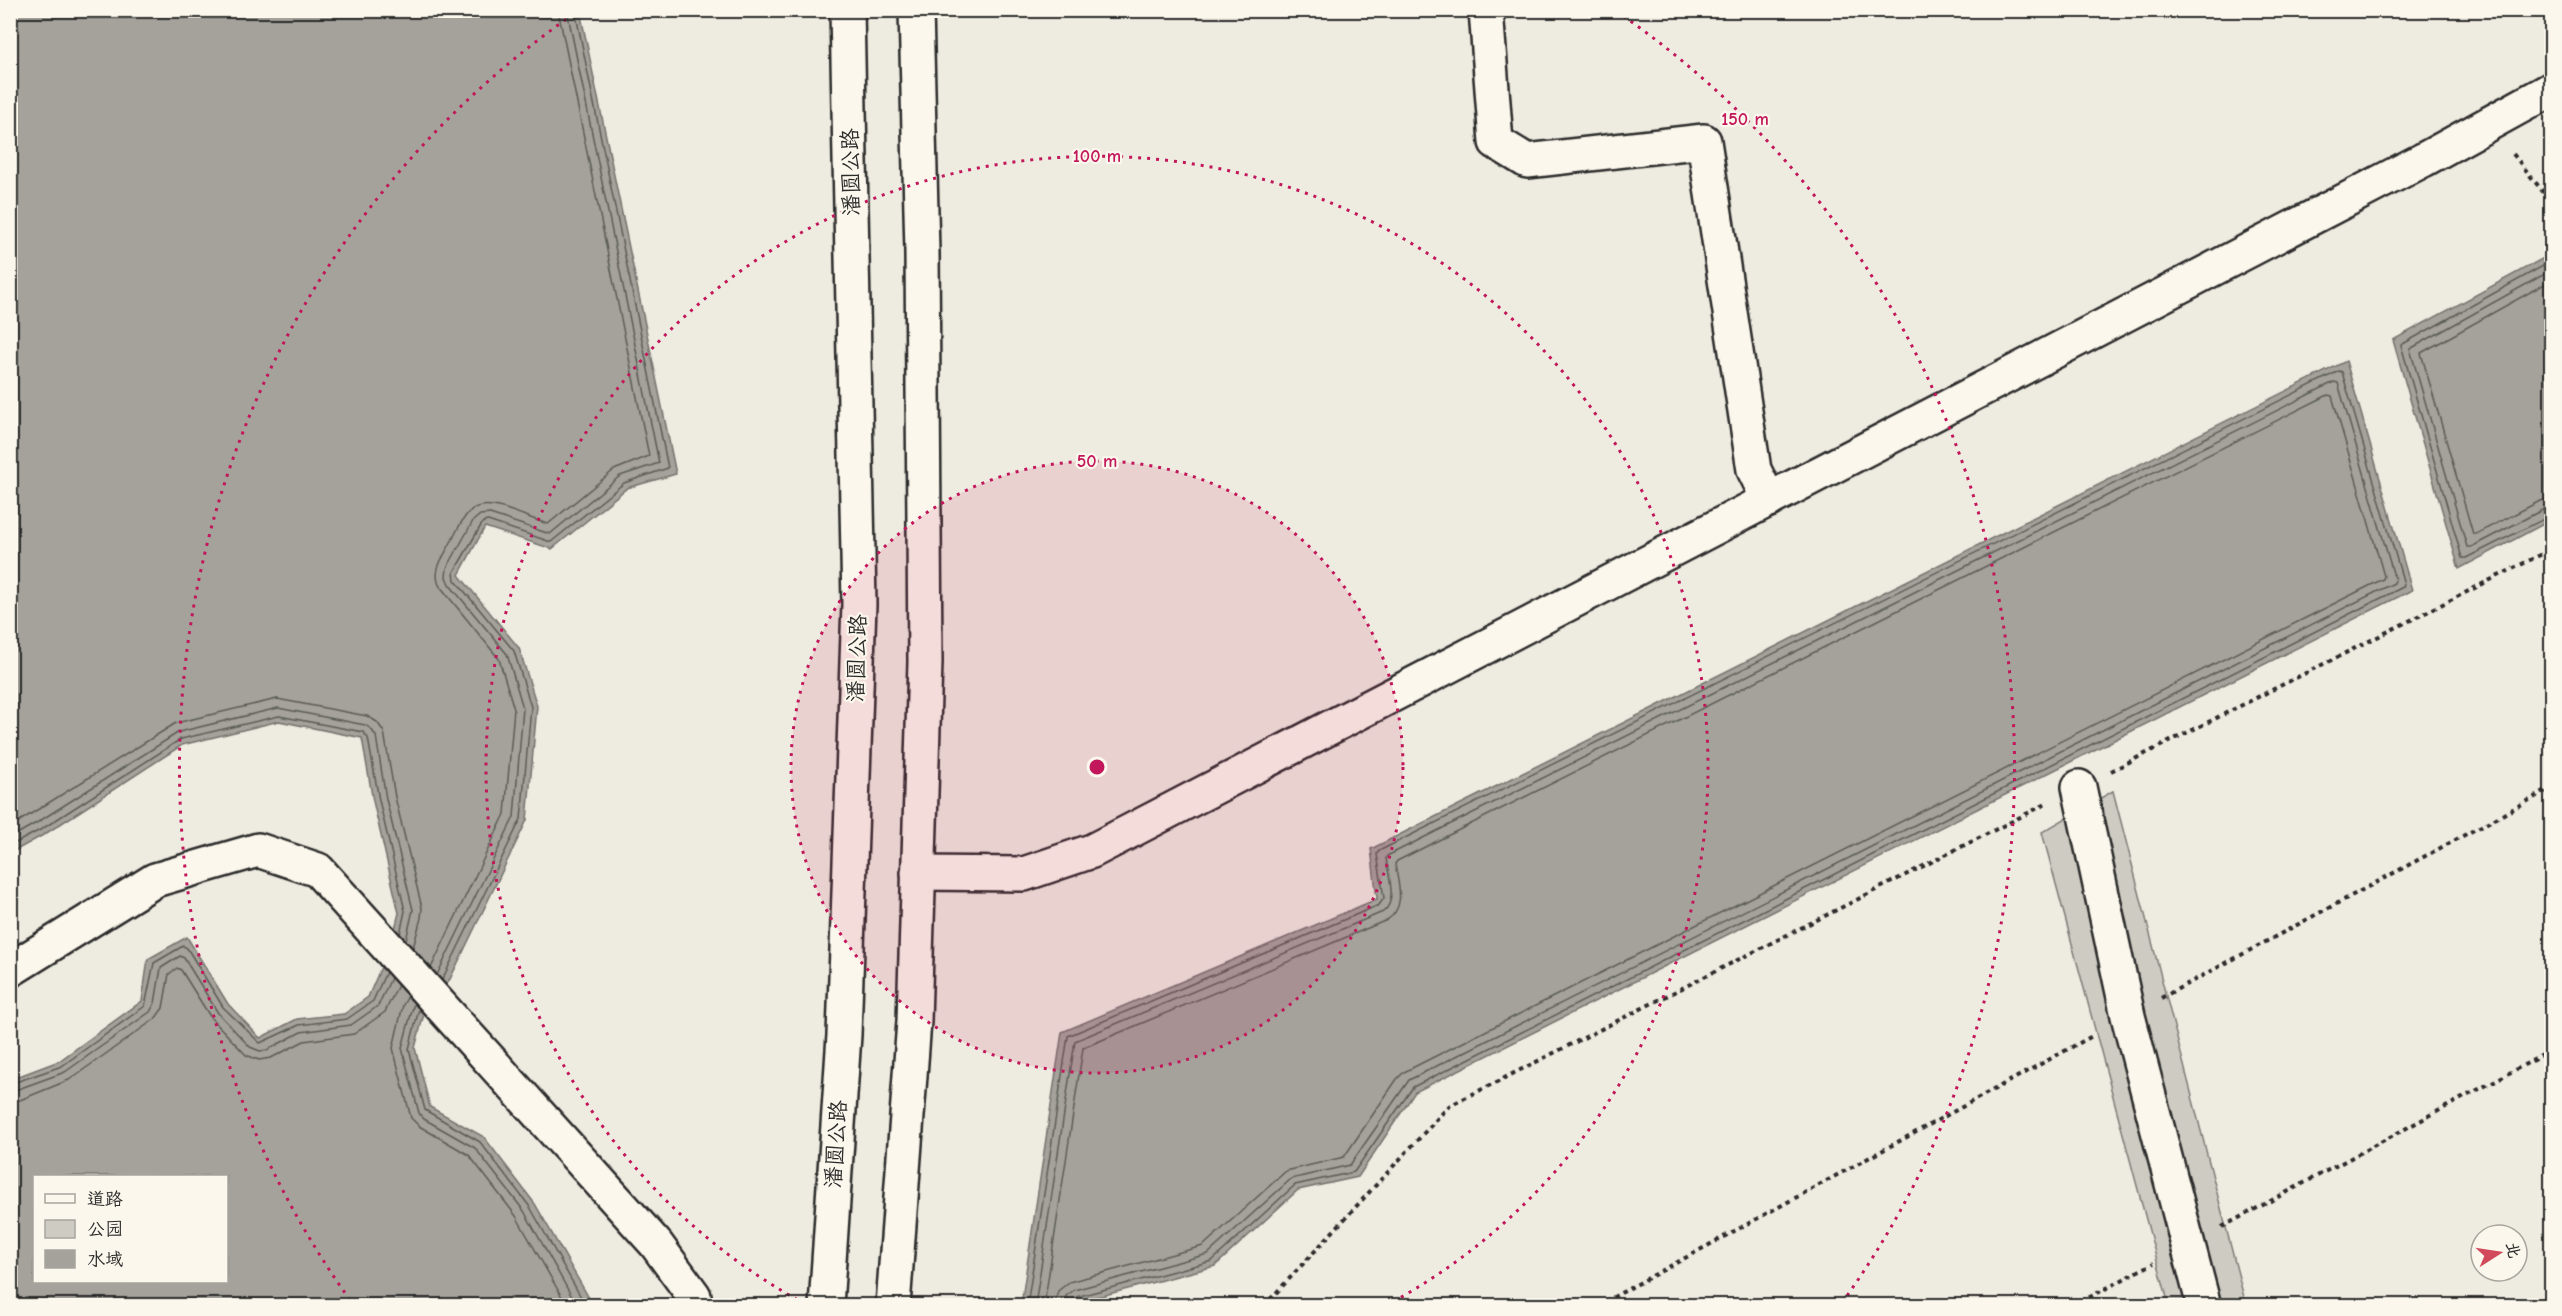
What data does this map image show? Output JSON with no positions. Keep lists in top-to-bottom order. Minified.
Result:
{"streets":{"street":["潘圆公路"]},"legend":["道路","公园","水域"],"north":"right","rings":["150 m","100 m","50 m"]}
